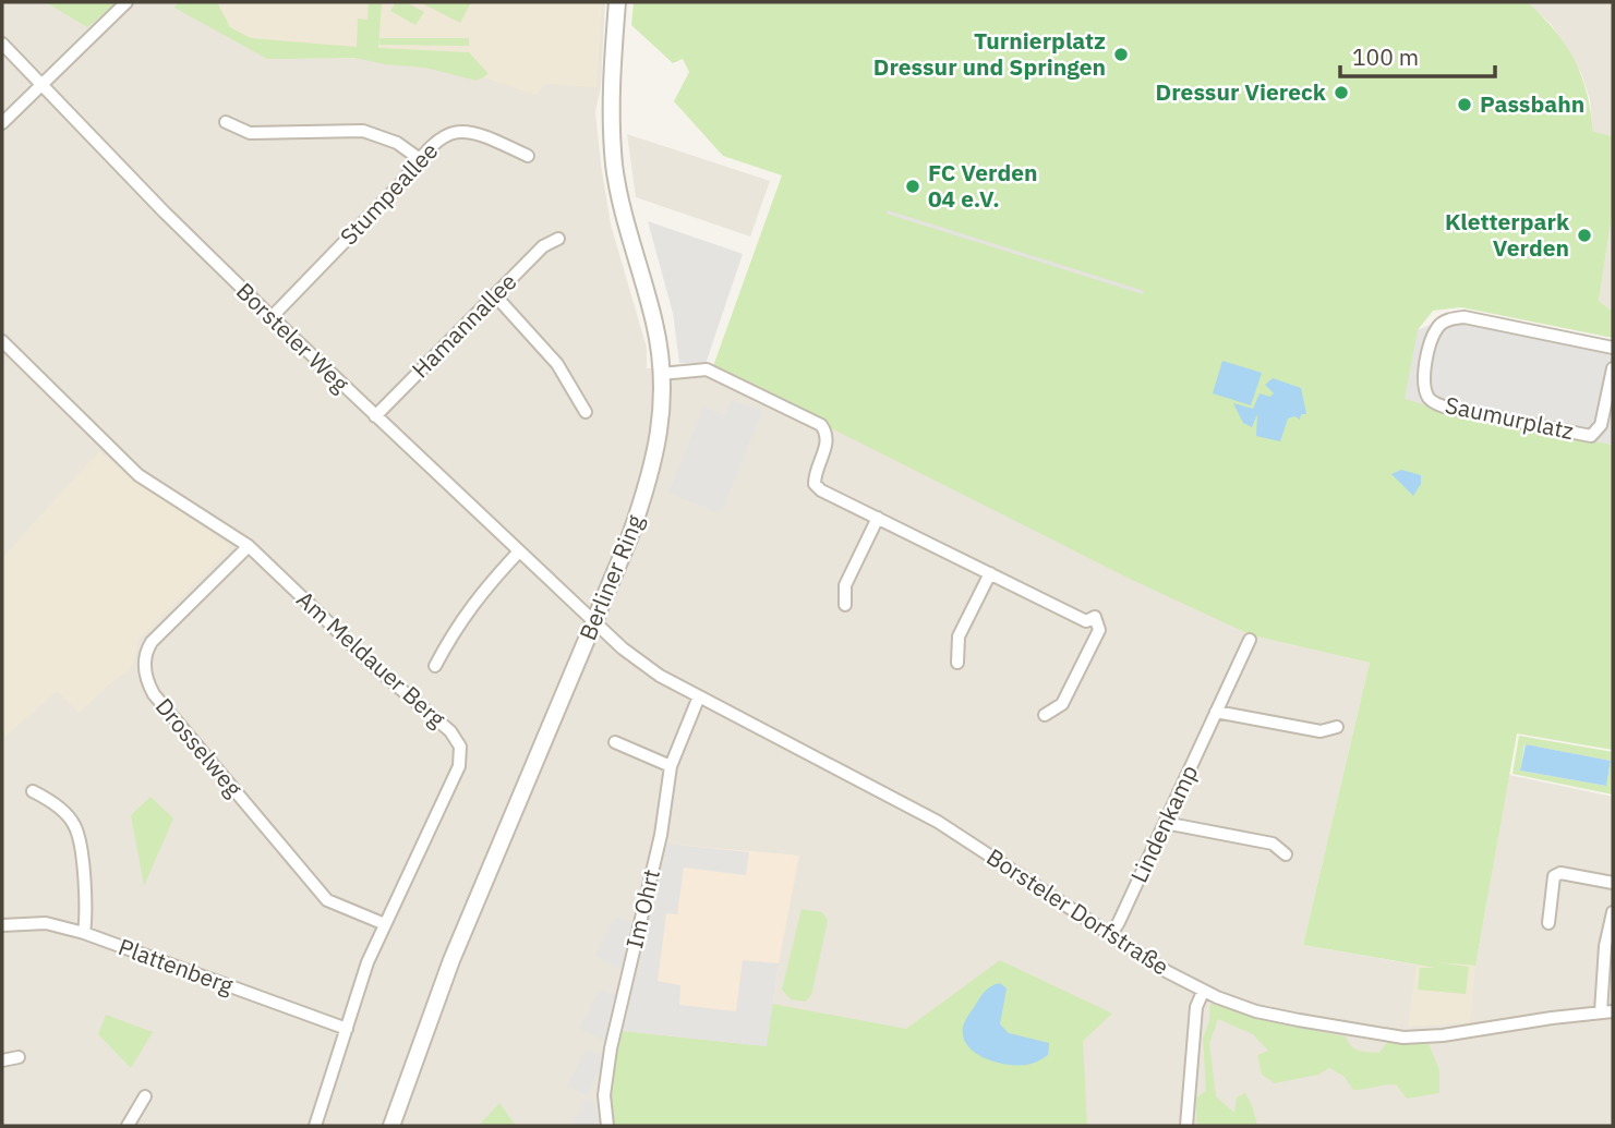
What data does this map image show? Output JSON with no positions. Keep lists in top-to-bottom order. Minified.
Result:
{"streets":{"street":["Stumpeallee","Hamannallee","Borsteler Weg","Saumurplatz","Berliner Ring","Am Meldauer Berg","Drosselweg","Lindenkamp","Im Ohrt","Borsteler Dorfstraße","Plattenberg"]},"crossings":[["Stumpeallee","Borsteler Weg"],["Hamannallee","Borsteler Weg"],["Borsteler Weg","Berliner Ring"],["Borsteler Weg","Borsteler Dorfstraße"],["Berliner Ring","Borsteler Dorfstraße"],["Am Meldauer Berg","Drosselweg"],["Am Meldauer Berg","Plattenberg"],["Lindenkamp","Borsteler Dorfstraße"],["Im Ohrt","Borsteler Dorfstraße"]],"places":["Turnierplatz Dressur und Springen","Dressur Viereck","Passbahn","FC Verden 04 e.V.","Kletterpark Verden"],"scale_bar":"100 m"}
